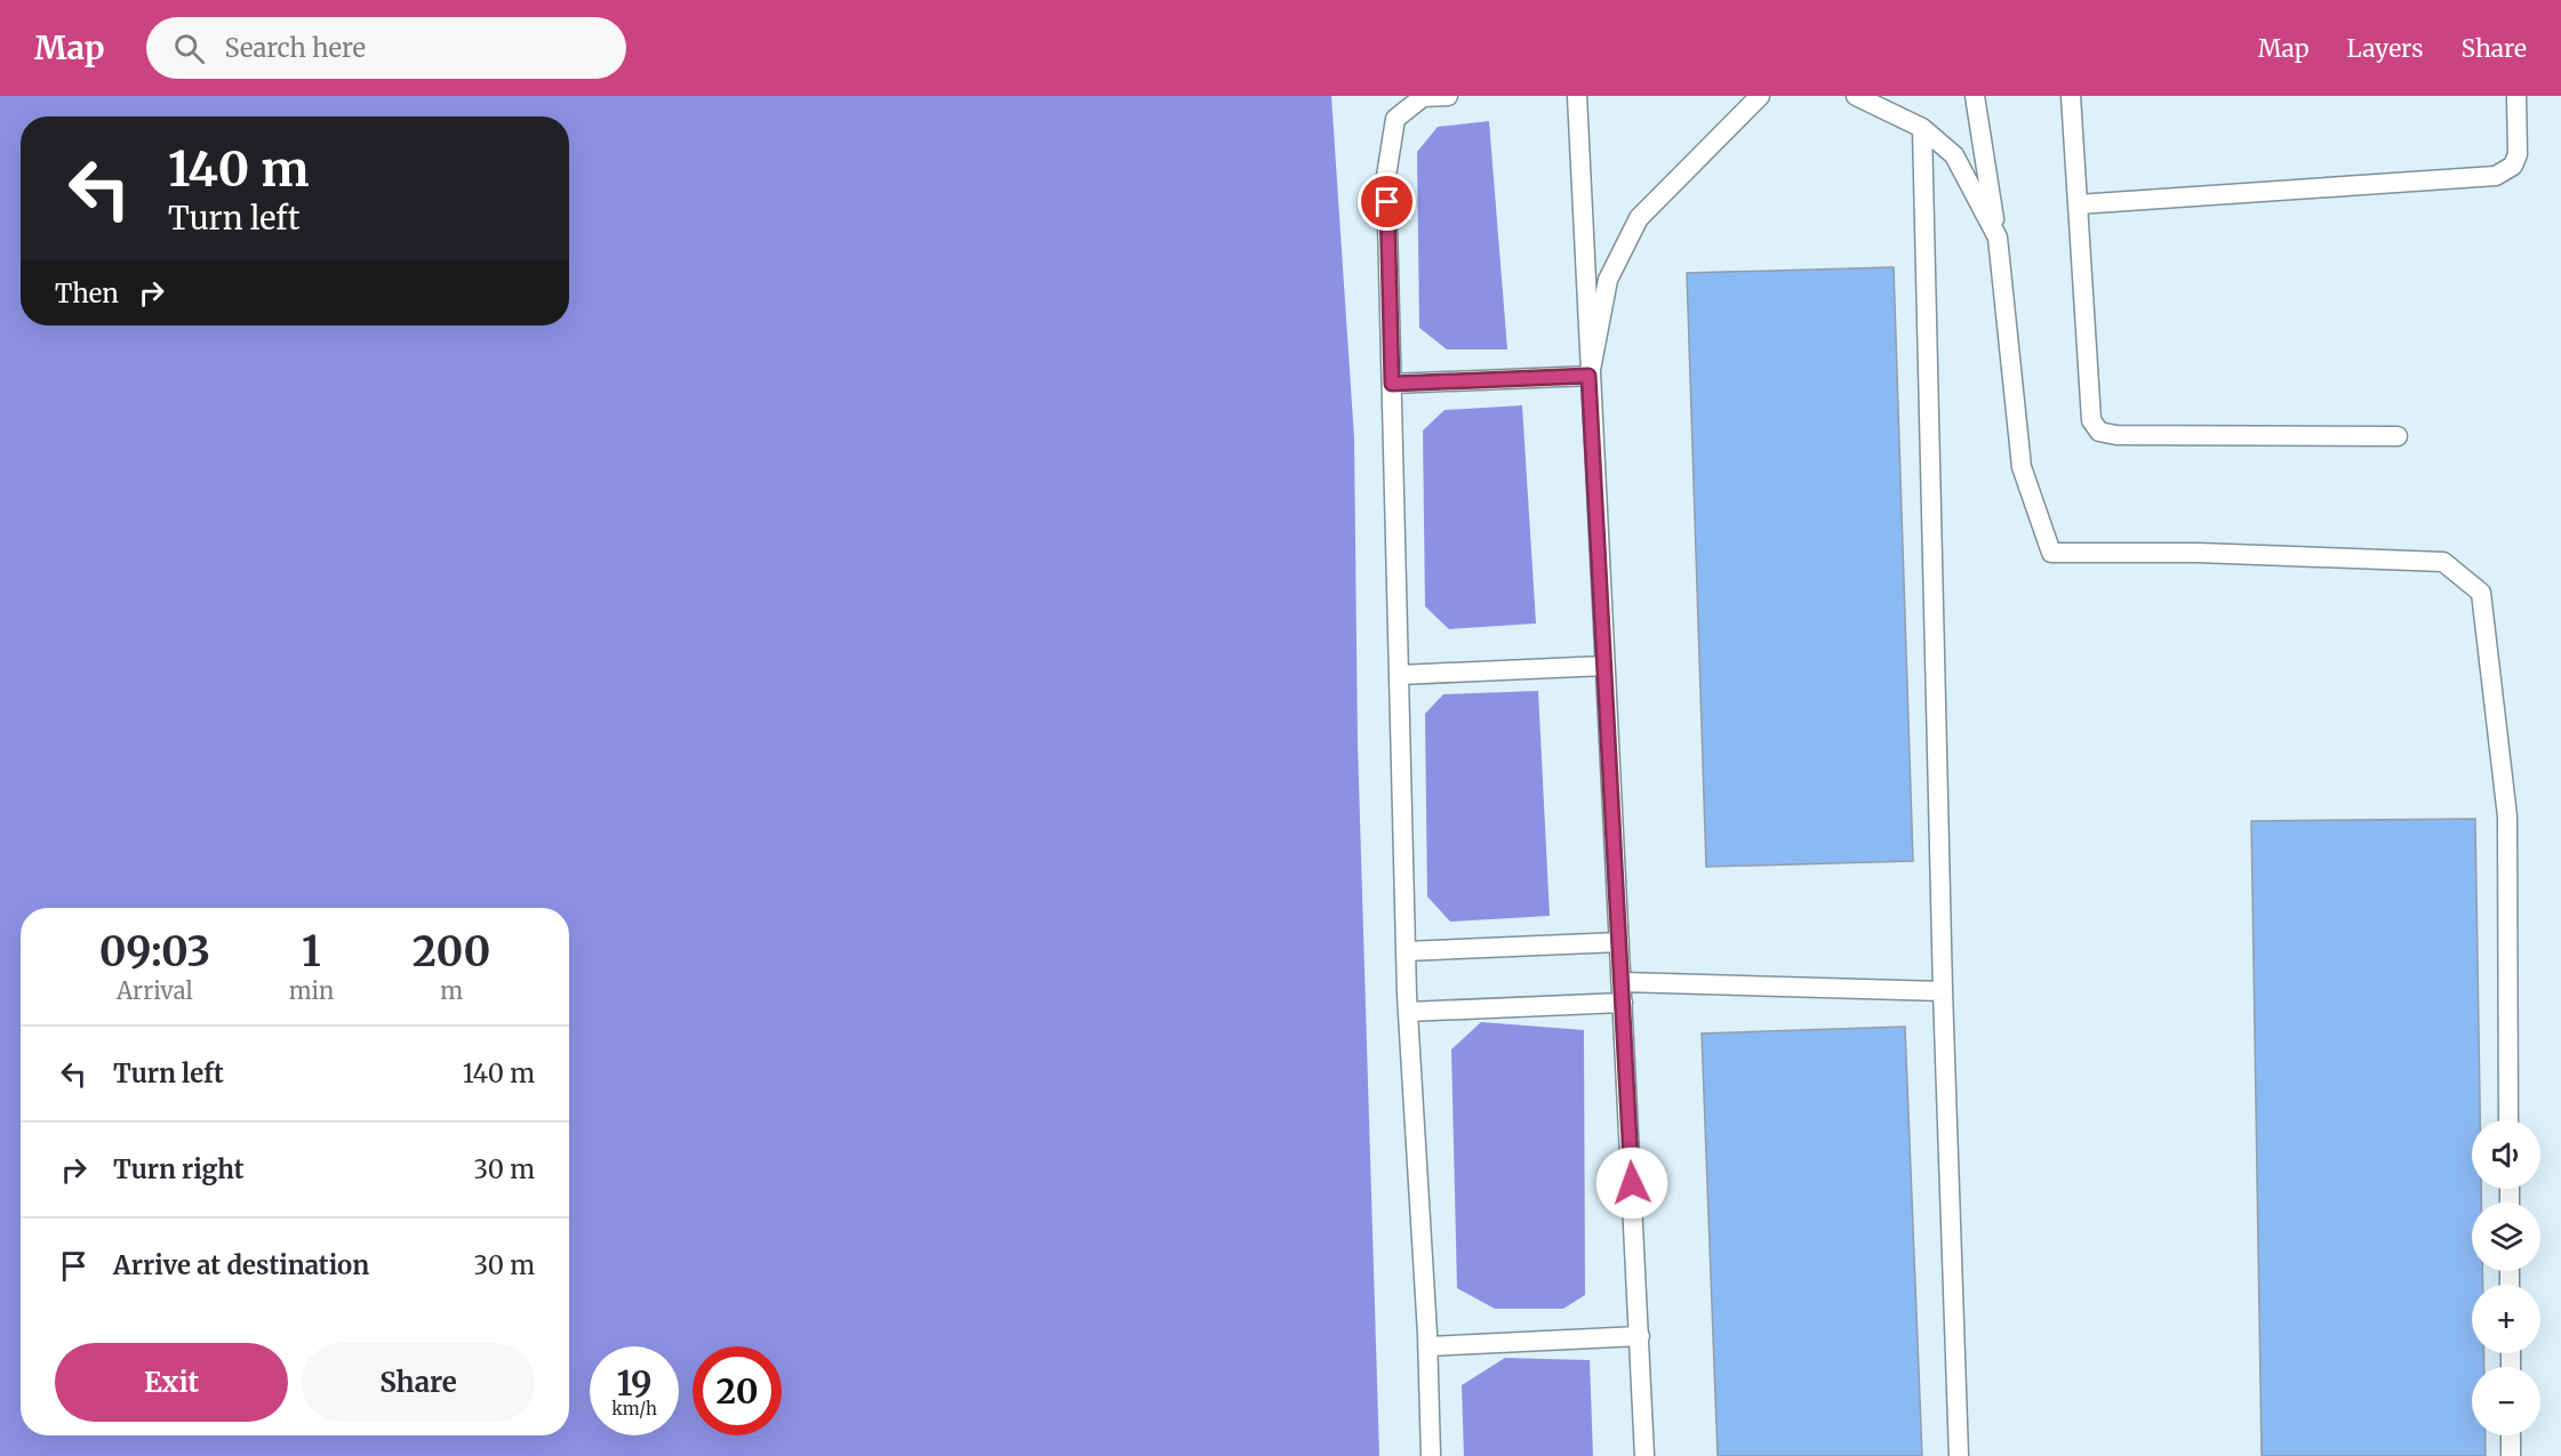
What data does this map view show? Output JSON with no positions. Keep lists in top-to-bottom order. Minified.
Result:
{"page":{"header":"Map","search":"Search here","nav":["Map","Layers","Share"],"turn":["140 m","Turn left"],"then":"Then","eta":["09:03","Arrival","1","min","200","m"],"list":[{"name":"Turn left","value":"140 m"},{"name":"Turn right","value":"30 m"},{"name":"Arrive at destination","value":"30 m"}],"map_buttons":["+","−"],"buttons":["Exit","Share"],"speed":"19 km/h","limit":"20"}}
